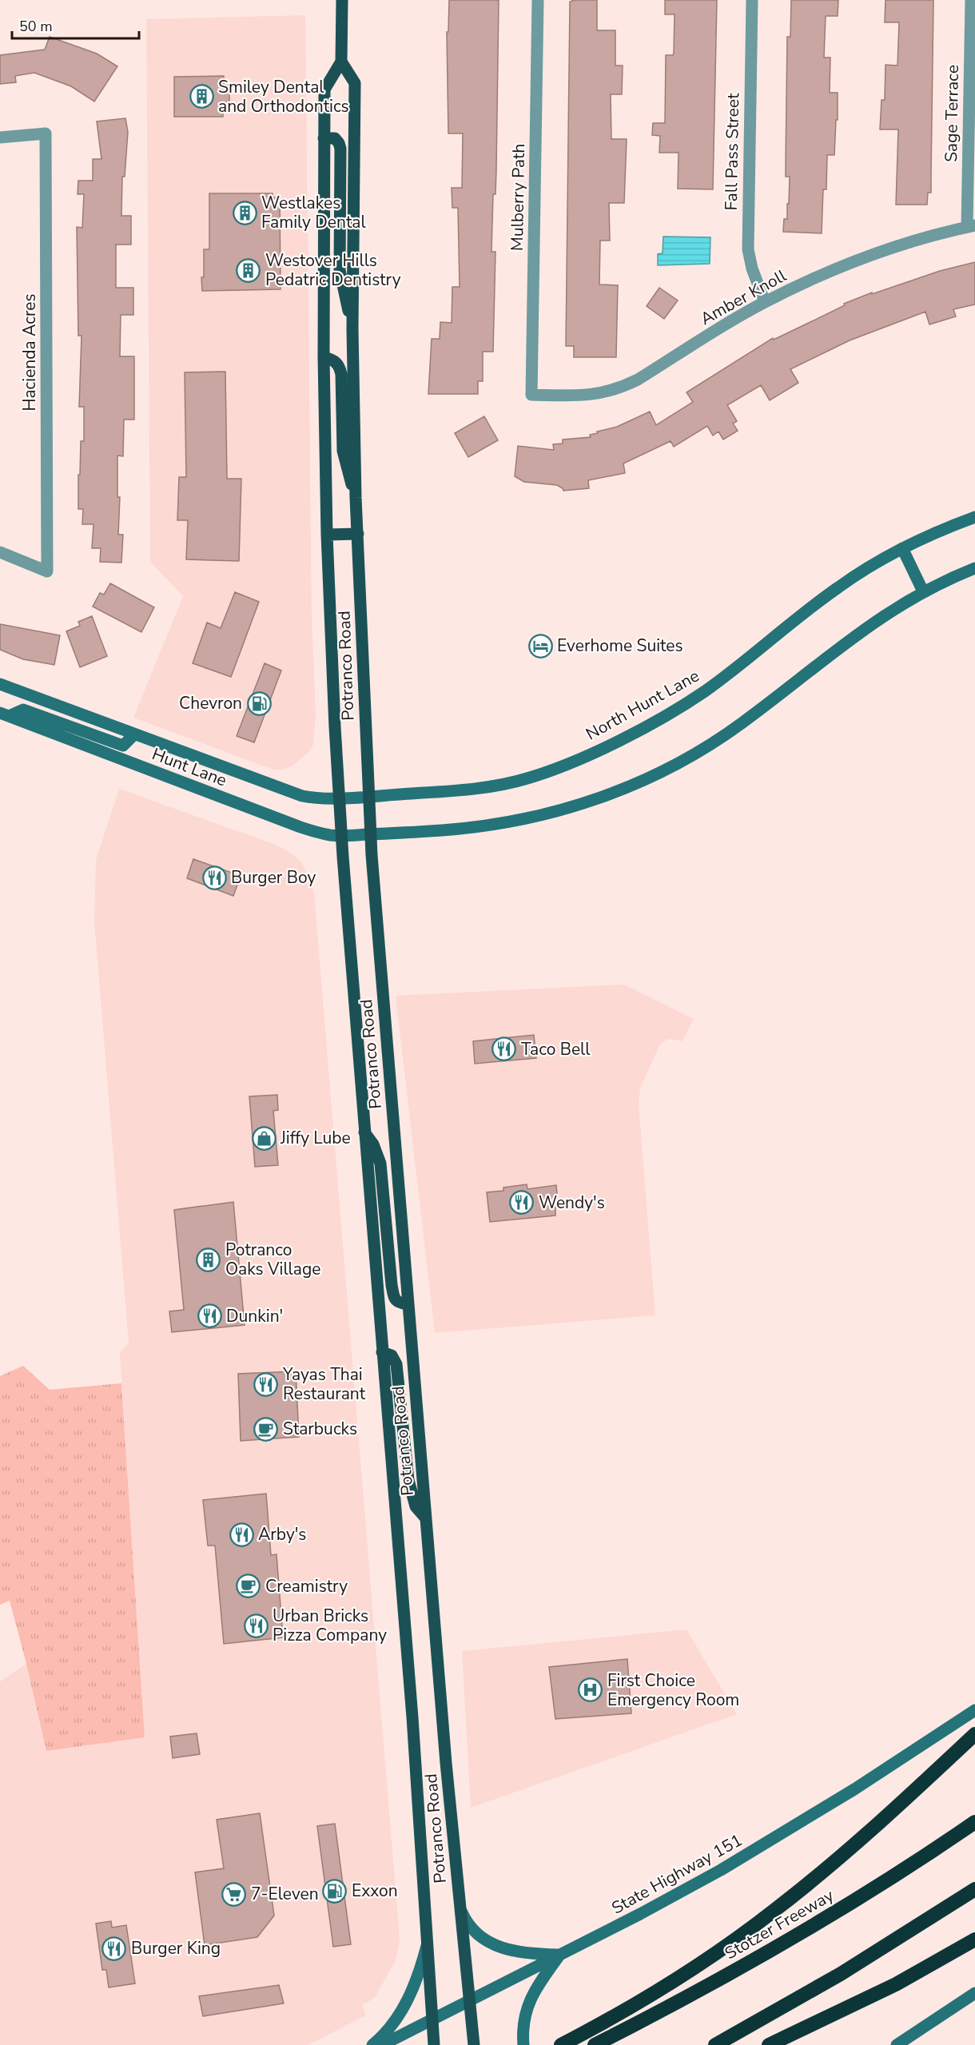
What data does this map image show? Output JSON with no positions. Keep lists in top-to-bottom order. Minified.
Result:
{"streets":{"highway":["Stotzer Freeway"],"main road":["Potranco Road","North Hunt Lane","Hunt Lane","State Highway 151"],"street":["Sage Terrace","Fall Pass Street","Mulberry Path","Amber Knoll","Hacienda Acres"]},"crossings":[["Sage Terrace","Amber Knoll"],["Fall Pass Street","Amber Knoll"],["Mulberry Path","Amber Knoll"],["Potranco Road","North Hunt Lane"],["Potranco Road","Hunt Lane"],["Potranco Road","State Highway 151"],["North Hunt Lane","Hunt Lane"]],"places":{"building":["Smiley Dental and Orthodontics","Westlakes Family Dental","Westover Hills Pedatric Dentistry","Potranco Oaks Village"],"hotel":["Everhome Suites"],"fuel station":["Chevron","Exxon"],"restaurant":["Burger Boy","Taco Bell","Wendy's","Dunkin'","Yayas Thai Restaurant","Arby's","Urban Bricks Pizza Company","Burger King"],"shop":["Jiffy Lube"],"cafe":["Starbucks","Creamistry"],"hospital":["First Choice Emergency Room"],"supermarket":["7-Eleven"]},"scale_bar":"50 m"}
